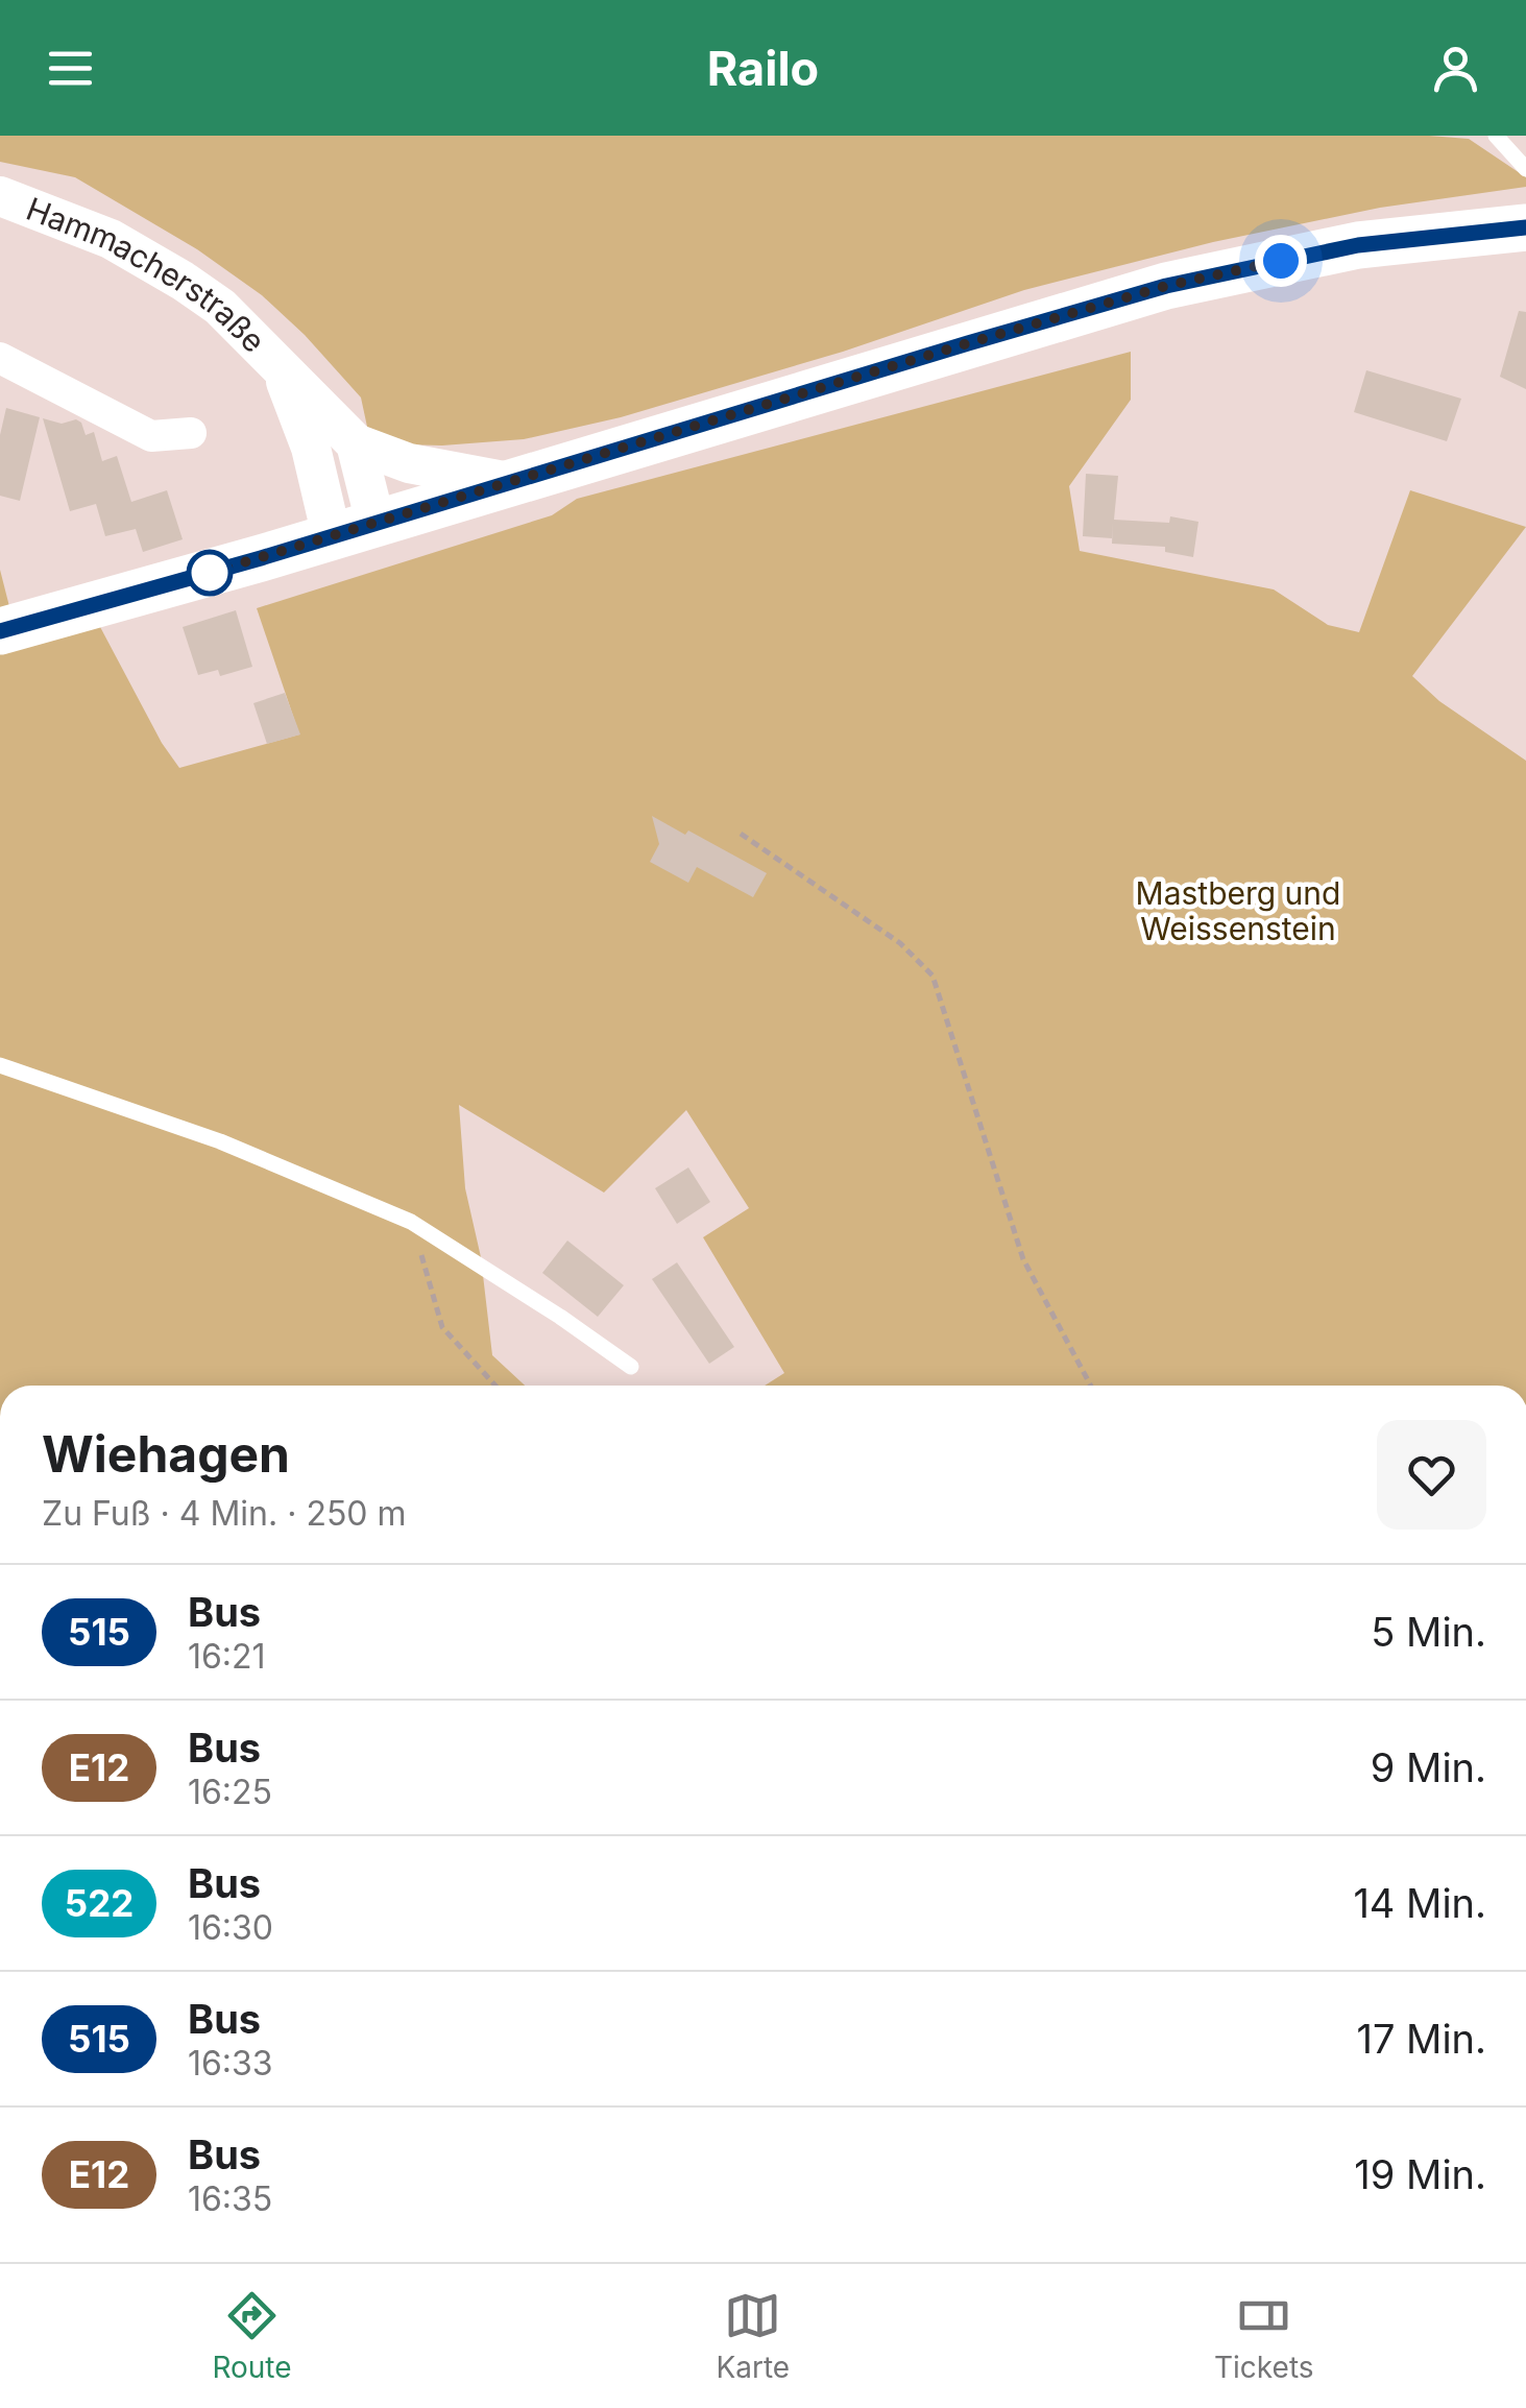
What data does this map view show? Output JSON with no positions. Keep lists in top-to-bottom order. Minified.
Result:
{"streets":{"street":["Hammacherstraße"]},"parks":["Mastberg und Weissenstein"],"lines":["bus line 515"],"page":{"header":"Railo","heading":["Wiehagen","Zu Fuß · 4 Min. · 250 m"],"list":[{"mark":"515","name":"Bus","note":"16:21","value":"5 Min."},{"mark":"E12","name":"Bus","note":"16:25","value":"9 Min."},{"mark":"522","name":"Bus","note":"16:30","value":"14 Min."},{"mark":"515","name":"Bus","note":"16:33","value":"17 Min."},{"mark":"E12","name":"Bus","note":"16:35","value":"19 Min."}],"tabs":["Route","Karte","Tickets"]}}
